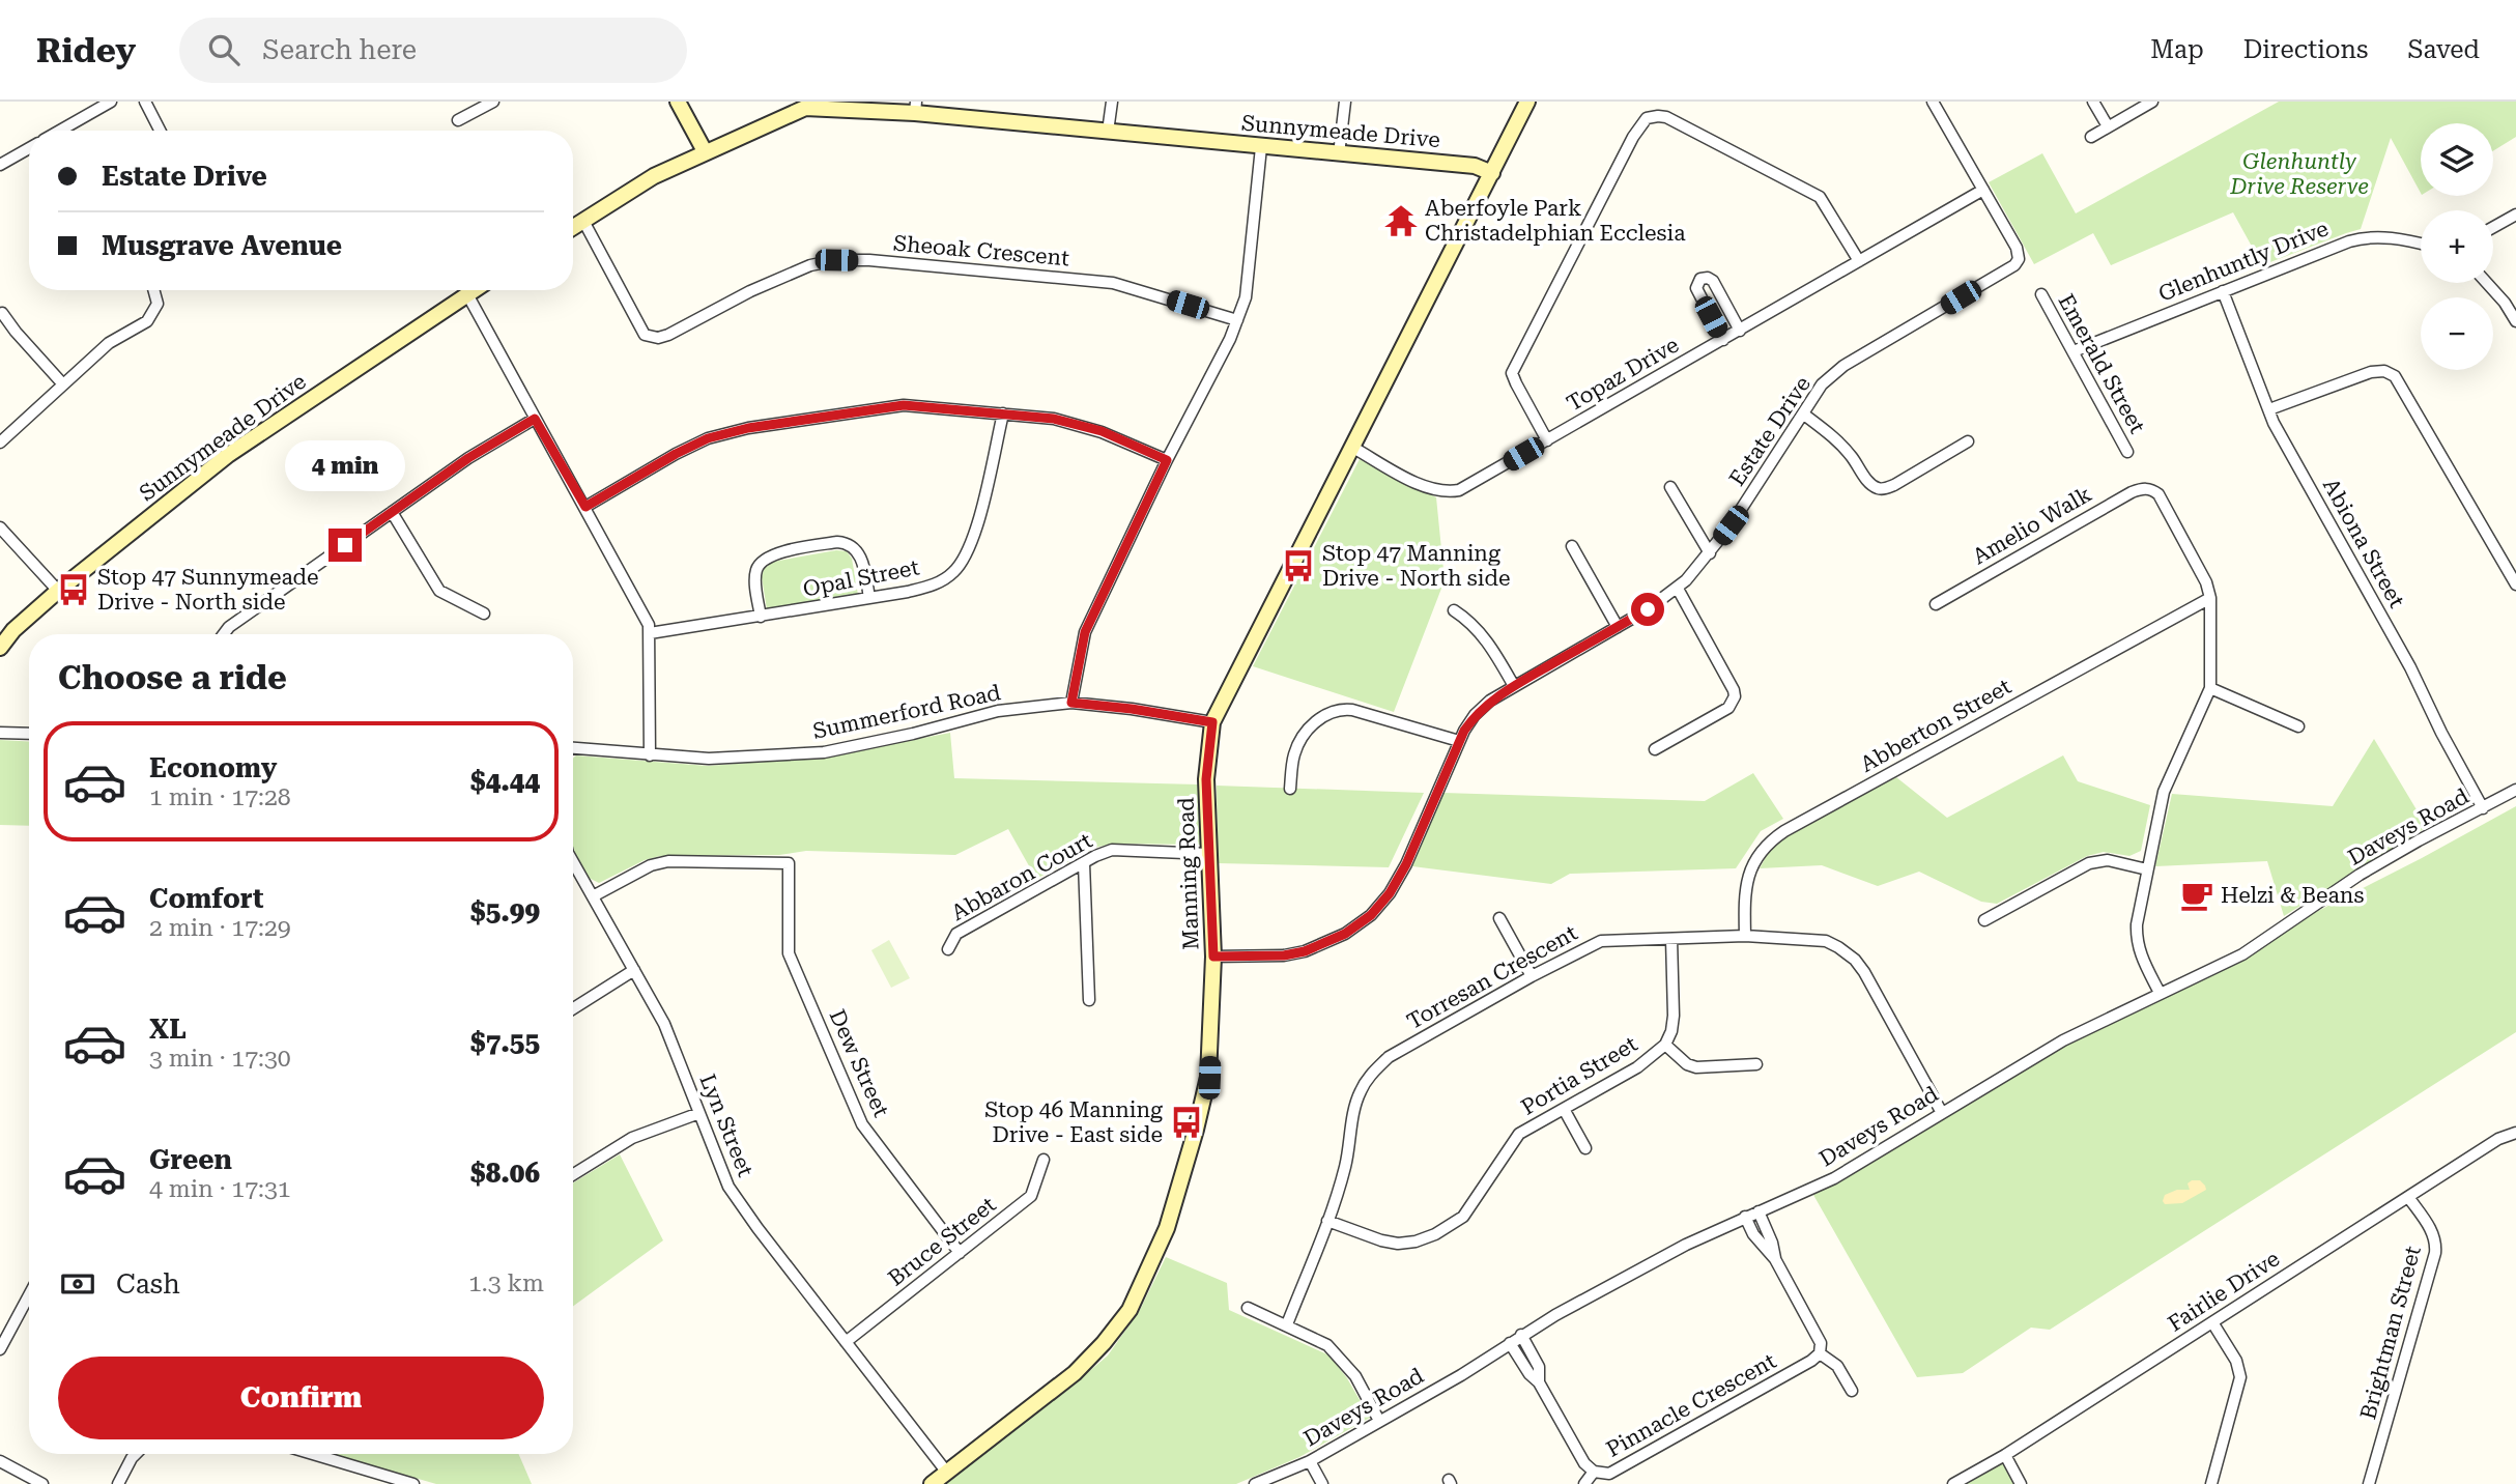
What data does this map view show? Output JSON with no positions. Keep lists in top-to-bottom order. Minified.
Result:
{"streets":{"street":["Sunnymeade Drive","Sheoak Crescent","Glenhuntly Drive","Emerald Street","Topaz Drive","Estate Drive","Amelio Walk","Abiona Street","Opal Street","Summerford Road","Abberton Street","Daveys Road","Manning Road","Abbaron Court","Torresan Crescent","Dew Street","Portia Street","Lyn Street","Bruce Street","Fairlie Drive","Brightman Street","Pinnacle Crescent"]},"crossings":[["Sunnymeade Drive","Sheoak Crescent"],["Sunnymeade Drive","Manning Road"],["Glenhuntly Drive","Emerald Street"],["Glenhuntly Drive","Abiona Street"],["Topaz Drive","Estate Drive"],["Topaz Drive","Manning Road"],["Estate Drive","Manning Road"],["Amelio Walk","Abberton Street"],["Abiona Street","Daveys Road"],["Summerford Road","Manning Road"],["Abberton Street","Torresan Crescent"],["Daveys Road","Torresan Crescent"],["Daveys Road","Pinnacle Crescent"],["Manning Road","Abbaron Court"],["Manning Road","Lyn Street"],["Torresan Crescent","Portia Street"],["Dew Street","Lyn Street"],["Dew Street","Bruce Street"],["Lyn Street","Bruce Street"],["Fairlie Drive","Brightman Street"]],"parks":["Glenhuntly Drive Reserve"],"places":{"temple":["Aberfoyle Park Christadelphian Ecclesia"],"bus stop":["Stop 47 Manning Drive - North side","Stop 47 Sunnymeade Drive - North side","Stop 46 Manning Drive - East side"],"cafe":["Helzi & Beans"]},"page":{"header":"Ridey","search":"Search here","nav":["Map","Directions","Saved"],"map_buttons":["+","−"],"banner":["Estate Drive","Musgrave Avenue"],"bubble":"4 min","heading":"Choose a ride","list":[{"name":"Economy","note":"1 min · 17:28","value":"$4.44"},{"name":"Comfort","note":"2 min · 17:29","value":"$5.99"},{"name":"XL","note":"3 min · 17:30","value":"$7.55"},{"name":"Green","note":"4 min · 17:31","value":"$8.06"}],"pay":["Cash","1.3 km"],"buttons":"Confirm"}}
